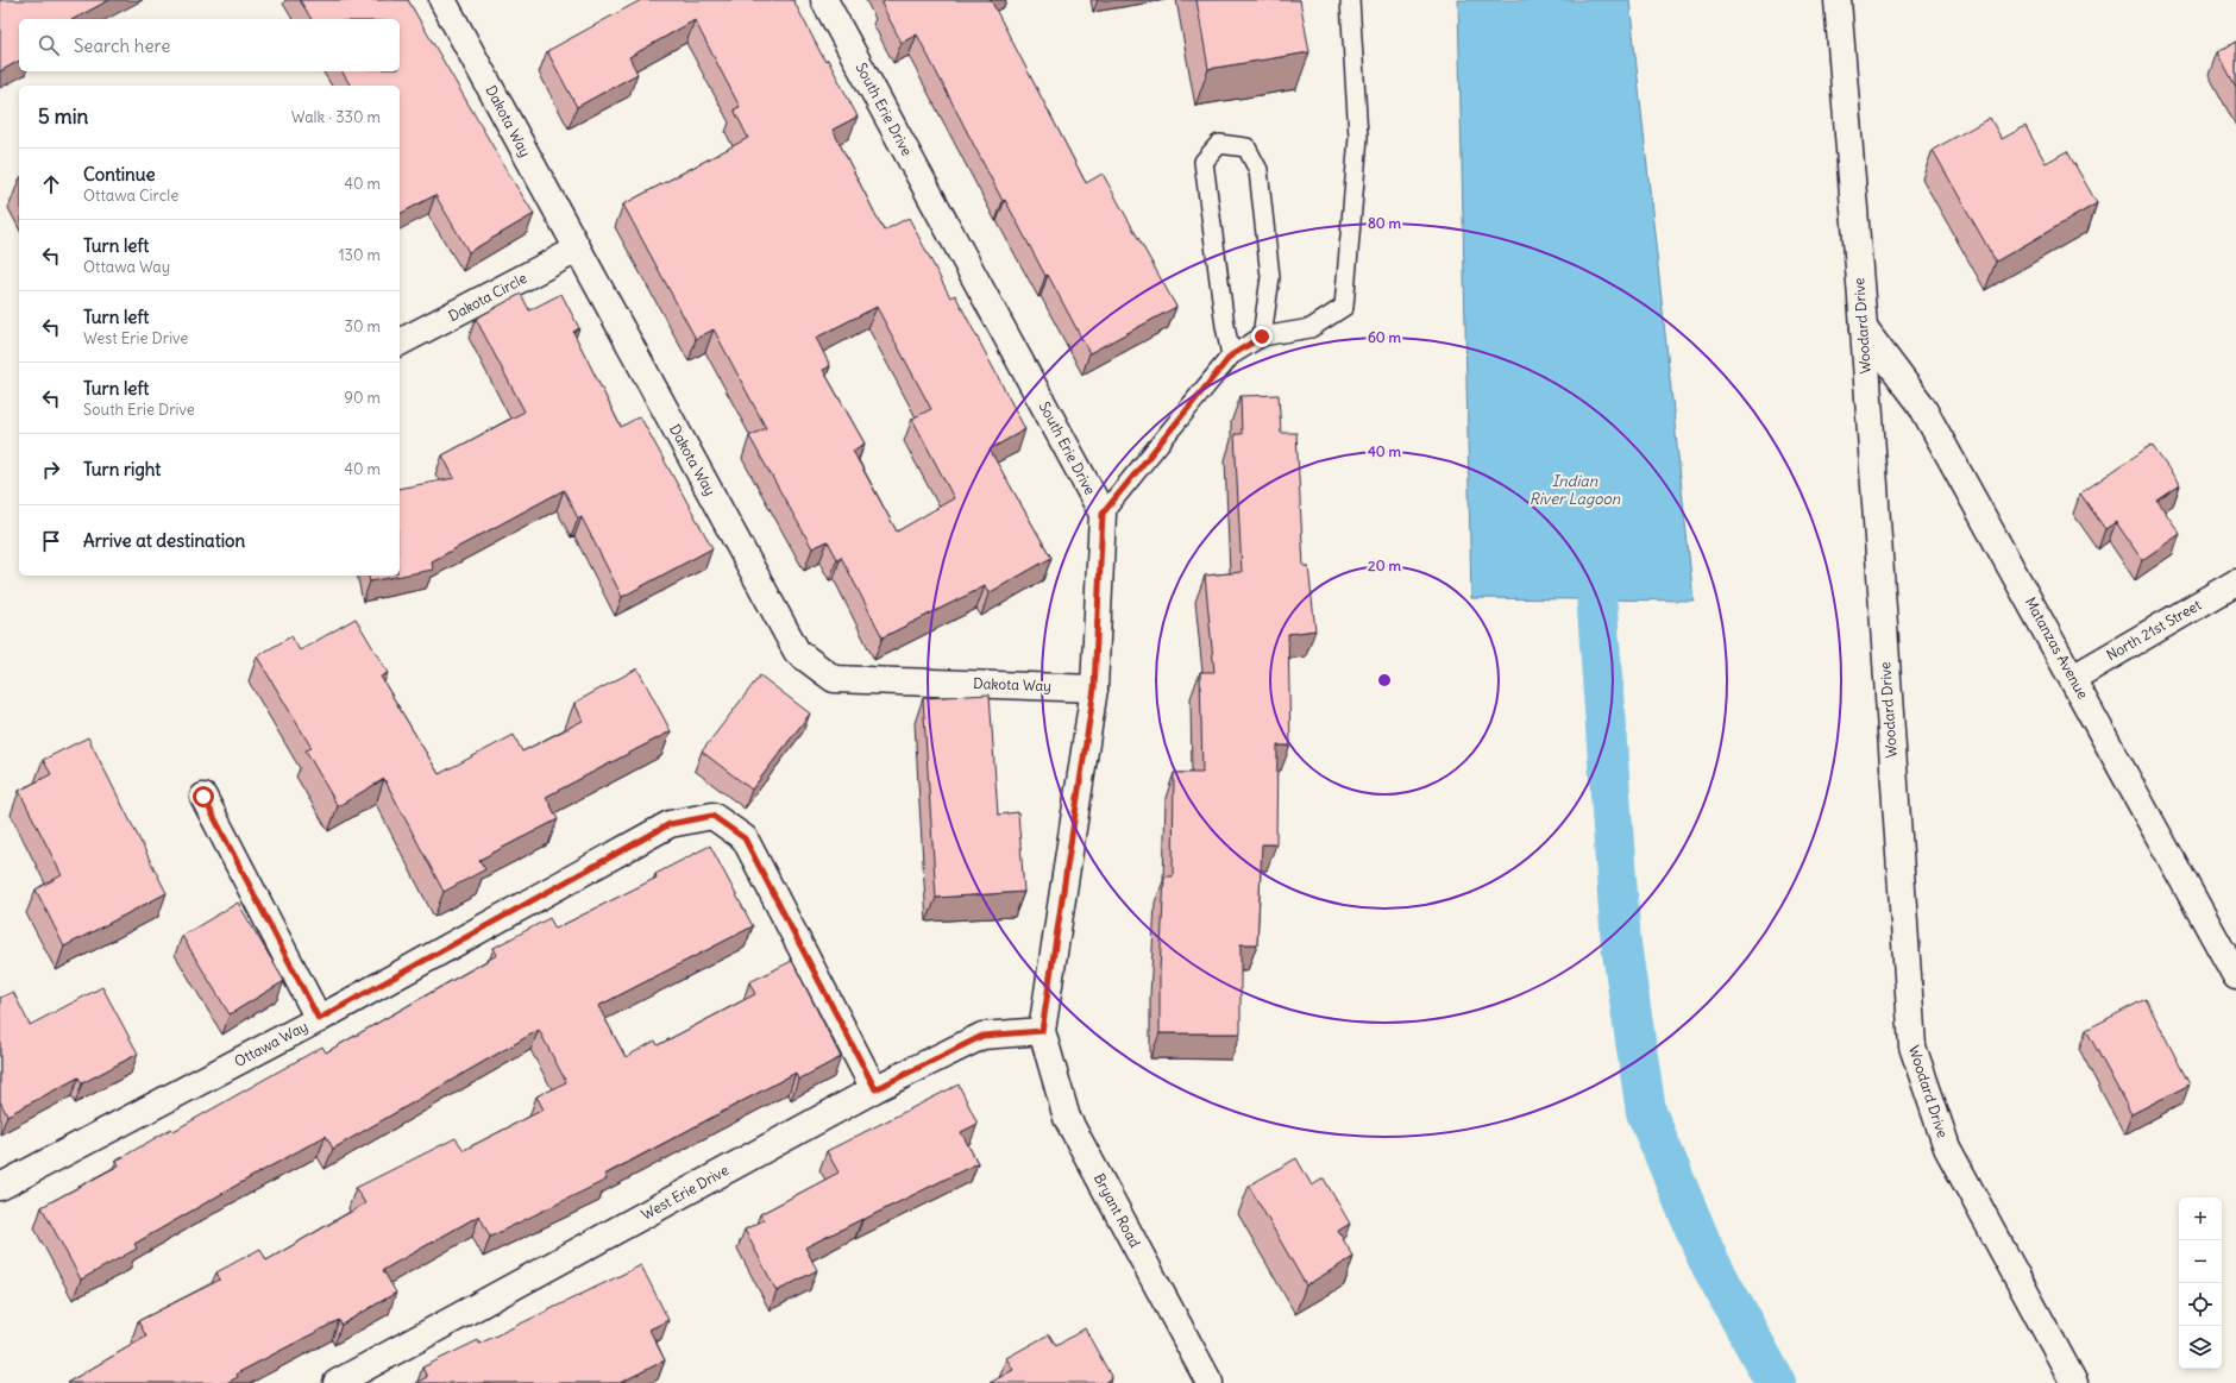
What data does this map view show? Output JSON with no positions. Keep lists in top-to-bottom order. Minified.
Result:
{"streets":{"street":["South Erie Drive","Dakota Way","Dakota Circle","Woodard Drive","North 21st Street","Matanzas Avenue","Ottawa Way","West Erie Drive","Bryant Road"]},"crossings":[["Dakota Way","Dakota Circle"],["Woodard Drive","Matanzas Avenue"],["North 21st Street","Matanzas Avenue"],["Ottawa Way","West Erie Drive"],["West Erie Drive","Bryant Road"]],"water":["Indian River Lagoon"],"page":{"search":"Search here","heading":["5 min","Walk · 330 m"],"list":[["Continue","Ottawa Circle","40 m"],["Turn left","Ottawa Way","130 m"],["Turn left","West Erie Drive","30 m"],["Turn left","South Erie Drive","90 m"],["Turn right","40 m"],"Arrive at destination"],"map_buttons":["+","−"]},"rings":["80 m","60 m","40 m","20 m"]}
